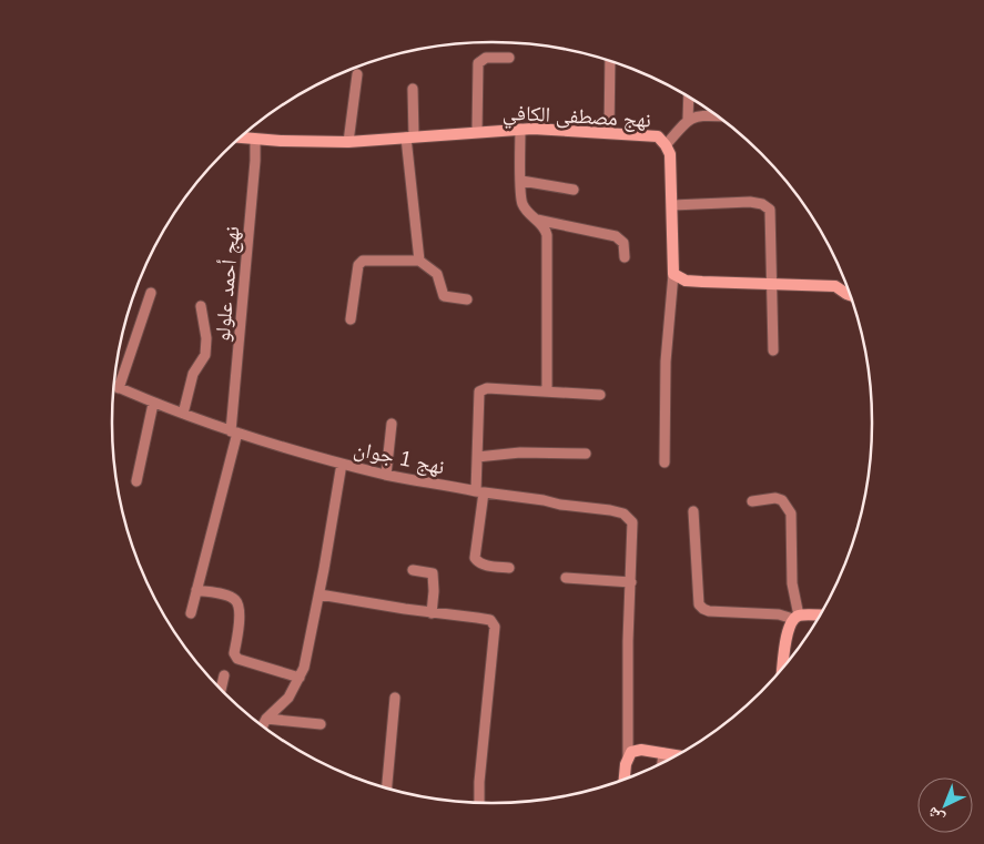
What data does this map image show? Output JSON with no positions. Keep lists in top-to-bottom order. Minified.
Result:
{"streets":{"street":["نهج مصطفى الكافي","نهج أحمد علولو","نهج 1 جوان"]},"crossings":[["نهج مصطفى الكافي","نهج أحمد علولو"],["نهج أحمد علولو","نهج 1 جوان"]],"north":"bottom left"}
